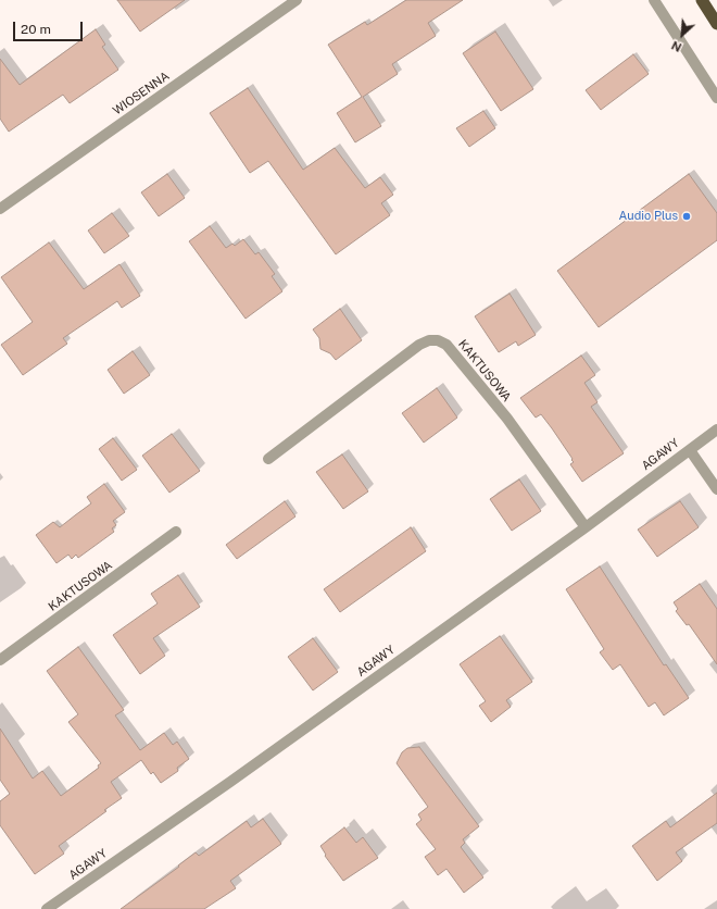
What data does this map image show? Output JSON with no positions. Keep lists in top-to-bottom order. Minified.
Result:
{"streets":{"street":["WIOSENNA","KAKTUSOWA","AGAWY"]},"crossings":[["KAKTUSOWA","AGAWY"]],"places":["Audio Plus"],"scale_bar":"20 m","north":"bottom left"}
